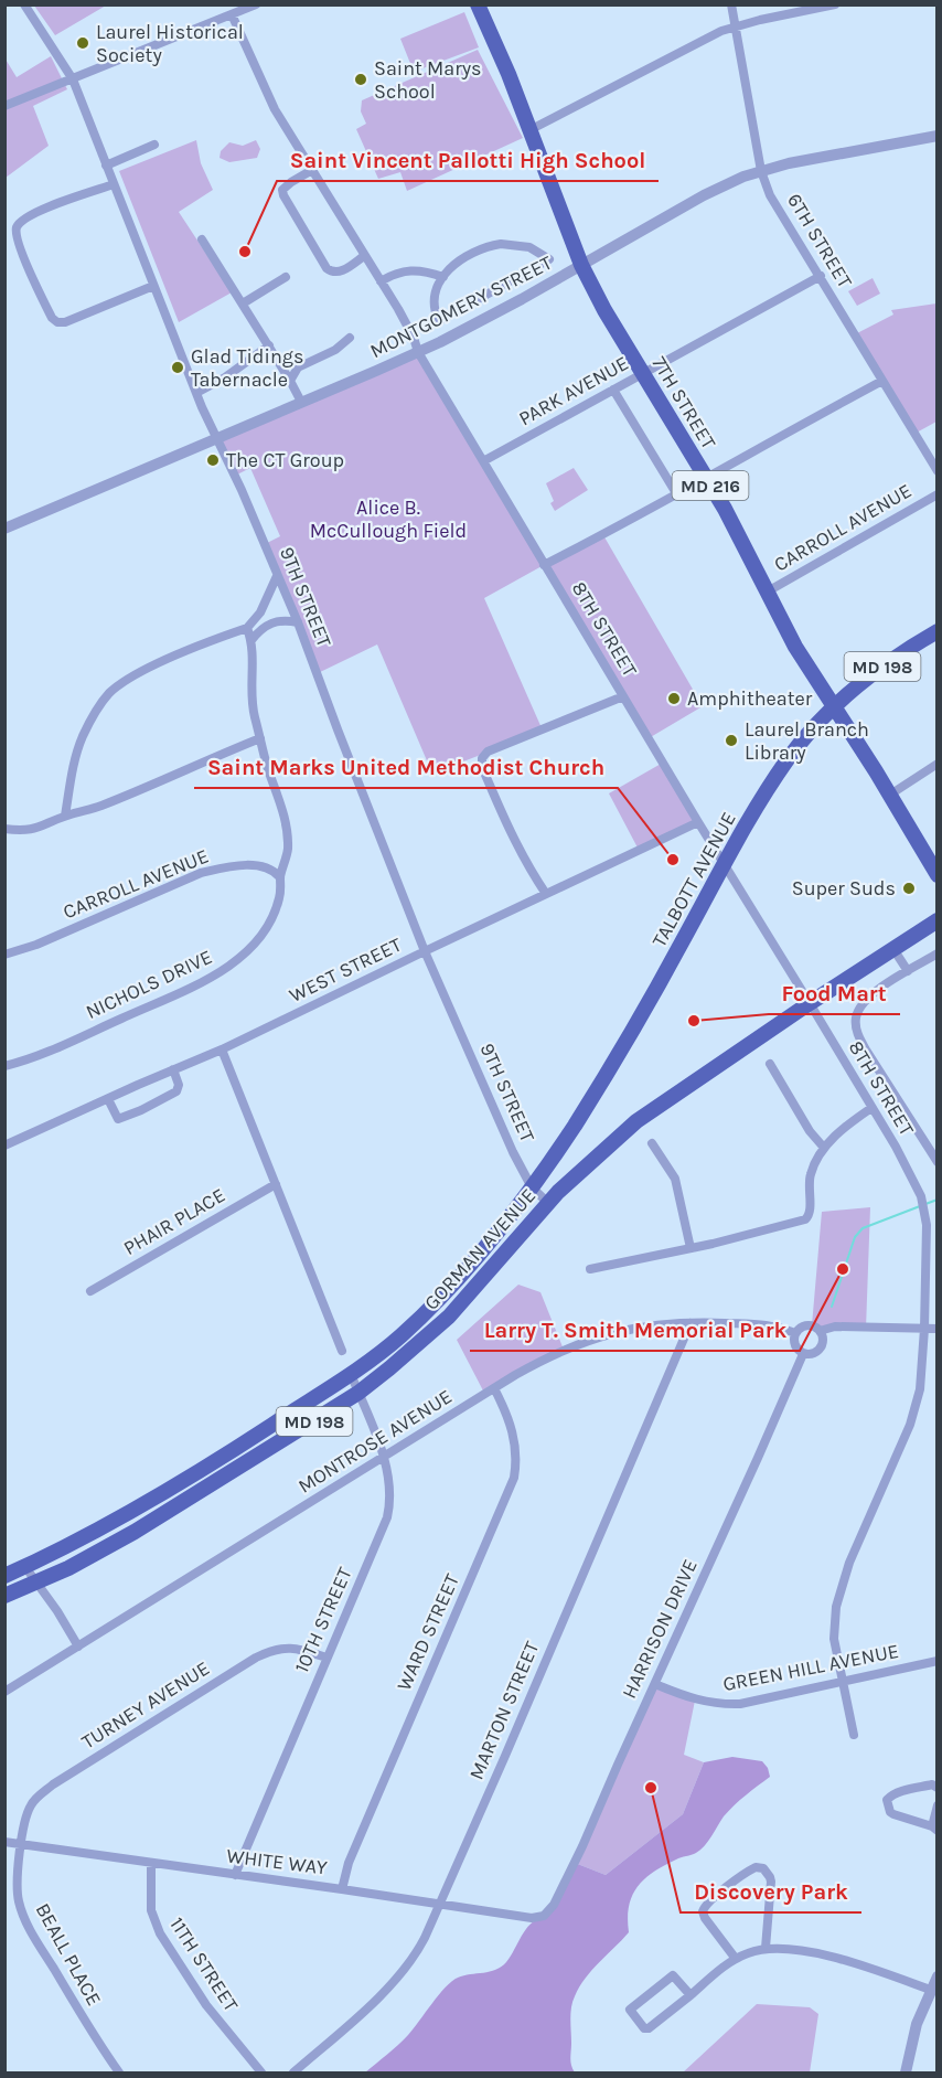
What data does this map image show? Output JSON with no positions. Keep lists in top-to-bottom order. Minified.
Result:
{"streets":{"main road":["7TH STREET","MD 216","MD 198","TALBOTT AVENUE","GORMAN AVENUE"],"street":["6TH STREET","MONTGOMERY STREET","PARK AVENUE","CARROLL AVENUE","9TH STREET","8TH STREET","WEST STREET","NICHOLS DRIVE","PHAIR PLACE","MONTROSE AVENUE","10TH STREET","HARRISON DRIVE","WARD STREET","GREEN HILL AVENUE","TURNEY AVENUE","MARTON STREET","WHITE WAY","BEALL PLACE","11TH STREET"]},"crossings":[["6TH STREET","MONTGOMERY STREET"],["6TH STREET","PARK AVENUE"],["MONTGOMERY STREET","7TH STREET"],["MONTGOMERY STREET","9TH STREET"],["MONTGOMERY STREET","8TH STREET"],["PARK AVENUE","7TH STREET"],["PARK AVENUE","8TH STREET"],["7TH STREET","CARROLL AVENUE"],["7TH STREET","TALBOTT AVENUE"],["CARROLL AVENUE","NICHOLS DRIVE"],["9TH STREET","TALBOTT AVENUE"],["9TH STREET","WEST STREET"],["9TH STREET","GORMAN AVENUE"],["8TH STREET","TALBOTT AVENUE"],["8TH STREET","WEST STREET"],["8TH STREET","GORMAN AVENUE"],["8TH STREET","GREEN HILL AVENUE"],["MD 198","GORMAN AVENUE"],["TALBOTT AVENUE","GORMAN AVENUE"],["GORMAN AVENUE","10TH STREET"],["MONTROSE AVENUE","10TH STREET"],["MONTROSE AVENUE","HARRISON DRIVE"],["MONTROSE AVENUE","WARD STREET"],["MONTROSE AVENUE","MARTON STREET"],["10TH STREET","TURNEY AVENUE"],["10TH STREET","WHITE WAY"],["HARRISON DRIVE","GREEN HILL AVENUE"],["HARRISON DRIVE","WHITE WAY"],["WARD STREET","WHITE WAY"],["TURNEY AVENUE","WHITE WAY"],["TURNEY AVENUE","BEALL PLACE"],["MARTON STREET","WHITE WAY"],["WHITE WAY","BEALL PLACE"],["WHITE WAY","11TH STREET"]],"parks":["Alice B. McCullough Field"],"places":["Laurel Historical Society","Saint Marys School","Saint Vincent Pallotti High School","Glad Tidings Tabernacle","The CT Group","Amphitheater","Laurel Branch Library","Saint Marks United Methodist Church","Super Suds","Food Mart","Larry T. Smith Memorial Park","Discovery Park"]}
